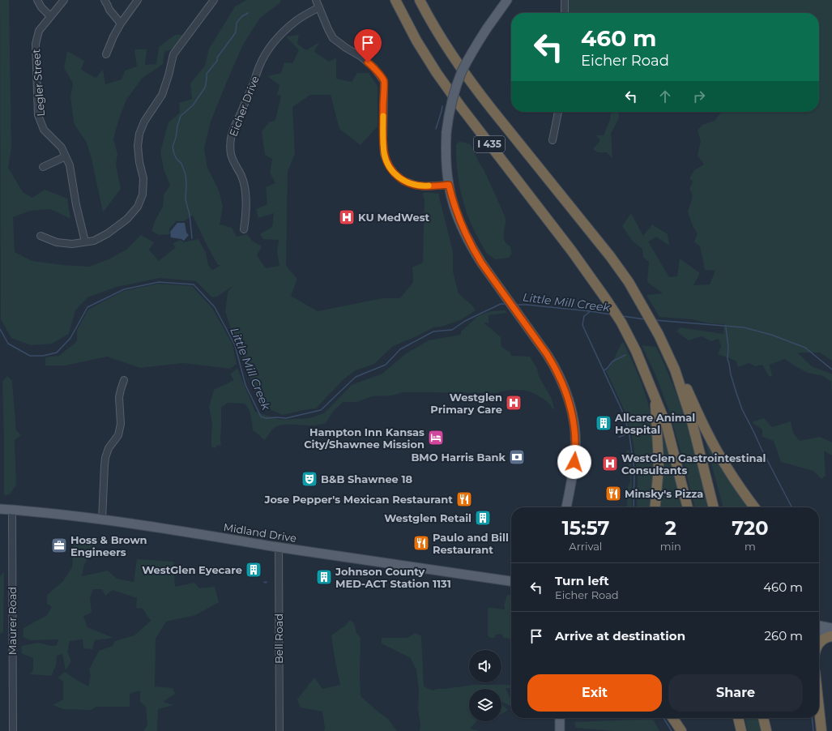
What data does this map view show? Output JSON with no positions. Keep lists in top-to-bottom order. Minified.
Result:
{"streets":{"highway":["I 435"],"main road":["Midland Drive"],"street":["Legler Street","Eicher Drive","Maurer Road","Bell Road"]},"crossings":[["Midland Drive","Maurer Road"],["Midland Drive","Bell Road"]],"water":["Little Mill Creek"],"places":{"hospital":["KU MedWest","Westglen Primary Care","WestGlen Gastrointestinal Consultants"],"building":["Allcare Animal Hospital","Westglen Retail","WestGlen Eyecare","Johnson County MED-ACT Station 1131"],"hotel":["Hampton Inn Kansas City/Shawnee Mission"],"bank":["BMO Harris Bank"],"theatre":["B&B Shawnee 18"],"restaurant":["Minsky's Pizza","Jose Pepper's Mexican Restaurant","Paulo and Bill Restaurant"],"office":["Hoss & Brown Engineers"]},"page":{"turn":["460 m","Eicher Road"],"eta":["15:57","Arrival","2","min","720","m"],"list":[{"name":"Turn left","note":"Eicher Road","value":"460 m"},{"name":"Arrive at destination","value":"260 m"}],"buttons":["Exit","Share"]}}
